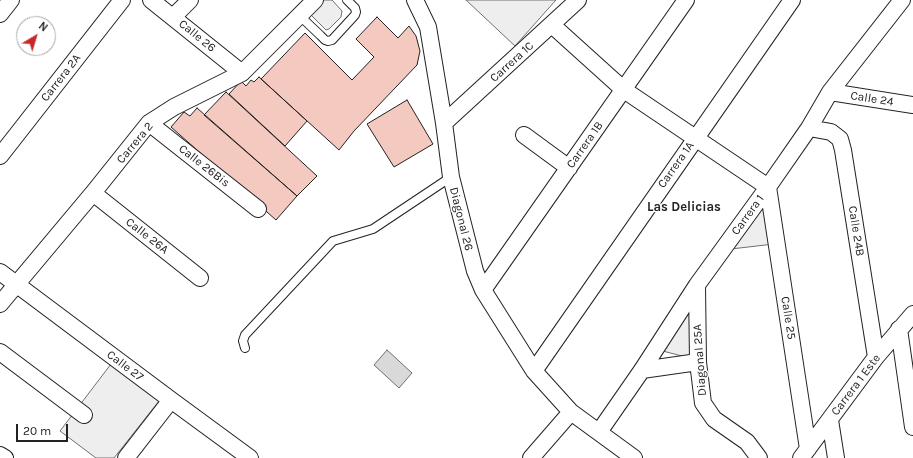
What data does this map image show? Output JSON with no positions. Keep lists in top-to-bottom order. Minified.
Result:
{"streets":{"street":["Calle 26","Carrera 1C","Carrera 2A","Calle 24","Carrera 2","Carrera 1B","Carrera 1A","Calle 26Bis","Carrera 1","Diagonal 26","Calle 24B","Calle 26A","Calle 25","Diagonal 25A","Calle 27","Carrera 1 Este"]},"crossings":[["Calle 26","Carrera 2"],["Carrera 1C","Diagonal 26"],["Calle 24","Carrera 1"],["Carrera 2","Calle 26Bis"],["Carrera 2","Calle 26A"],["Carrera 2","Calle 27"],["Carrera 1B","Diagonal 26"],["Carrera 1A","Diagonal 26"],["Carrera 1","Calle 24B"],["Carrera 1","Calle 25"],["Carrera 1","Diagonal 25A"],["Calle 24B","Carrera 1 Este"],["Calle 25","Carrera 1 Este"]],"districts":["Las Delicias"],"scale_bar":"20 m","north":"top right"}
